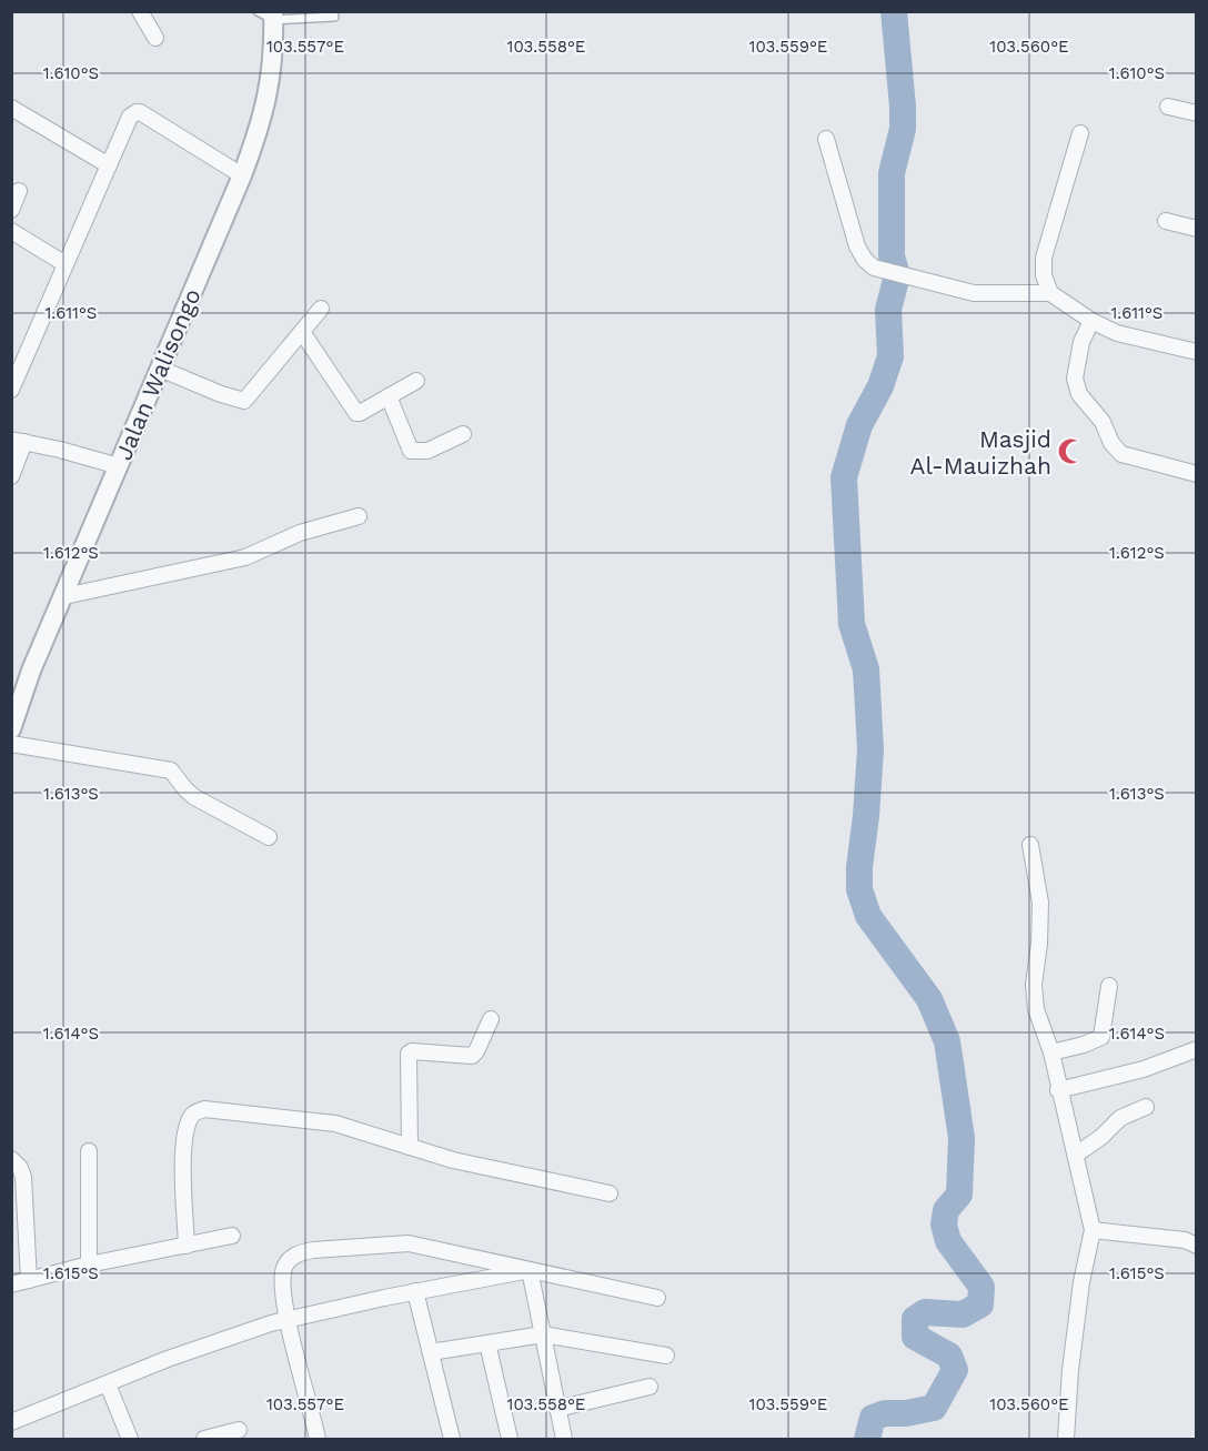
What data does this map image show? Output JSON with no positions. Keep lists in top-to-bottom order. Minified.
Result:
{"streets":{"street":["Jalan Walisongo"]},"places":{"mosque":["Masjid Al-Mauizhah"]},"coordinates":["103.557°E","103.558°E","103.559°E","103.560°E","1.610°S","1.611°S","1.612°S","1.613°S","1.614°S","1.615°S"]}
